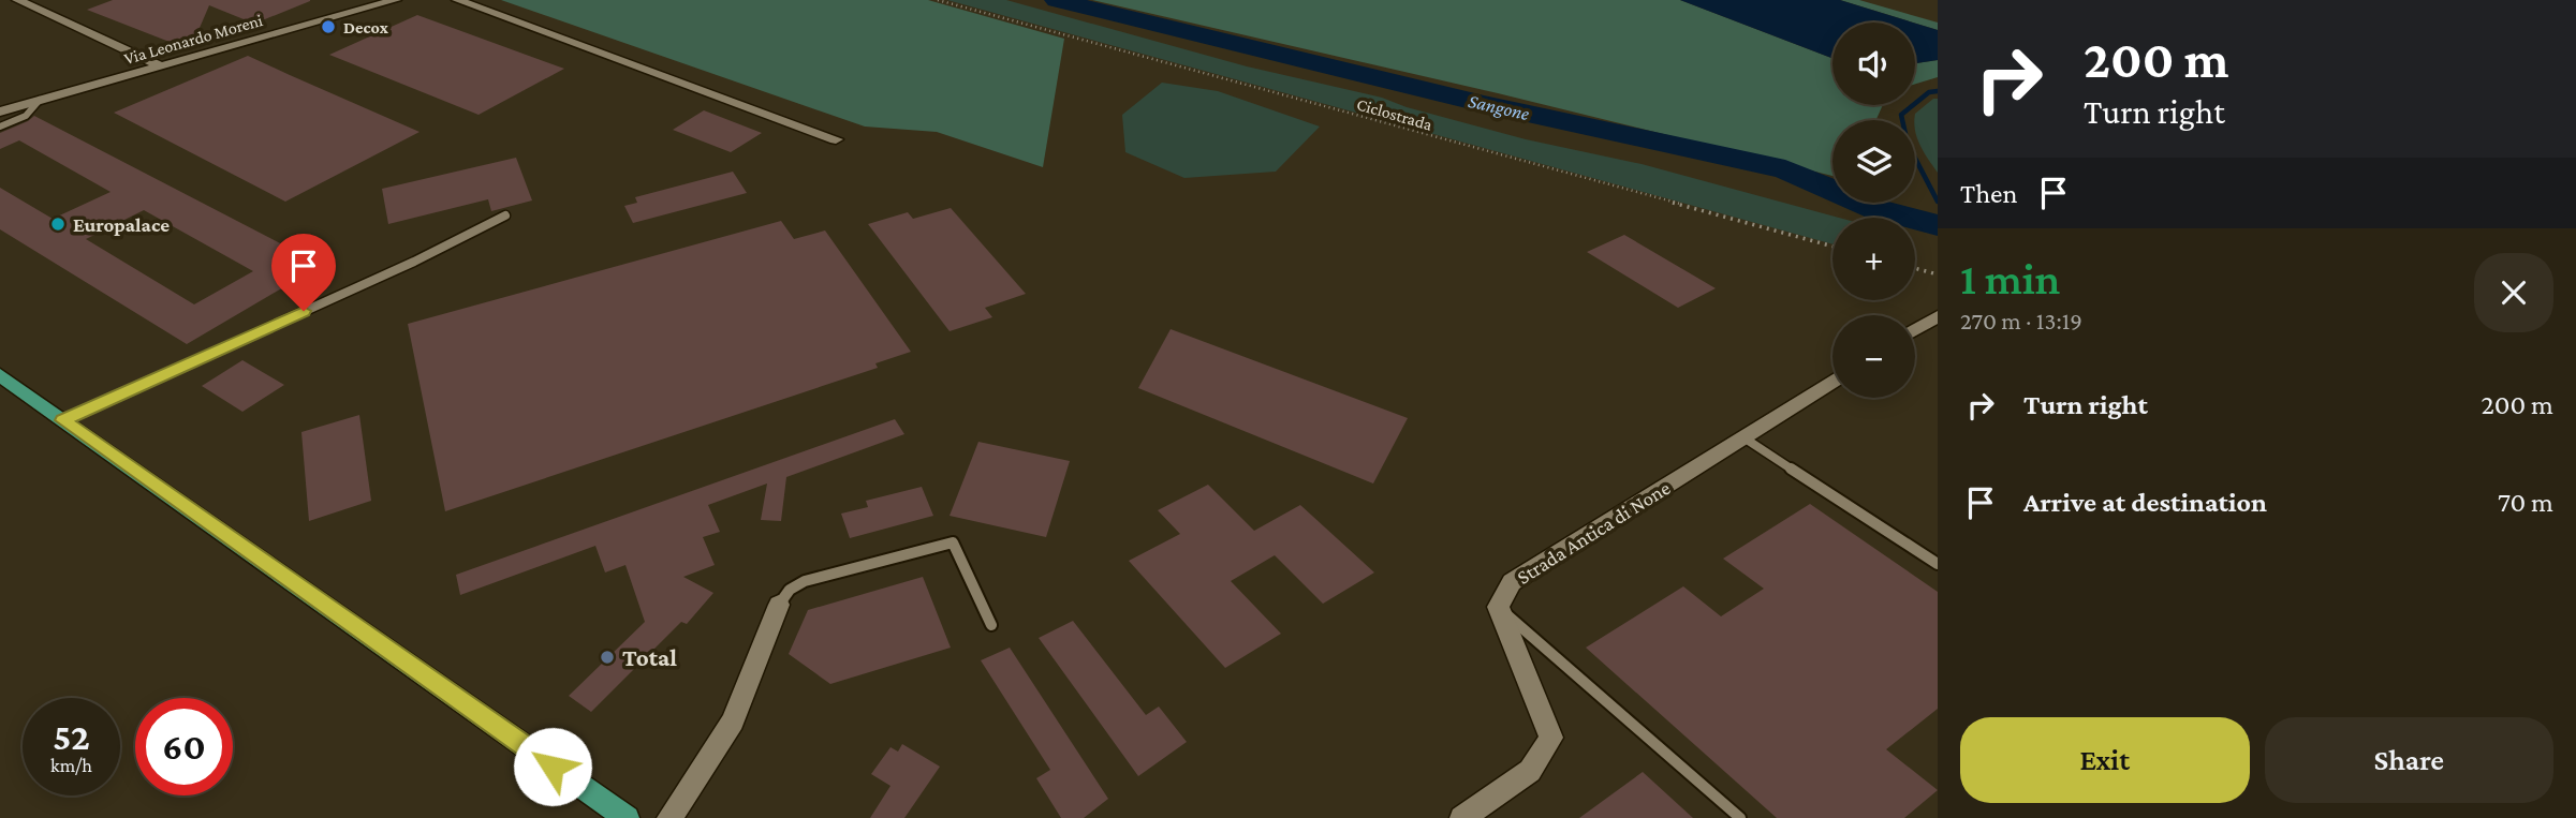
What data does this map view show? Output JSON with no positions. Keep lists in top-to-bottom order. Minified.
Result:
{"streets":{"street":["Via Leonardo Moreni","Strada Antica di None"],"path":["Ciclostrada"]},"water":["Sangone"],"places":["Decox","Europalace","Total"],"page":{"turn":["200 m","Turn right"],"map_buttons":["+","−"],"then":"Then","heading":["1 min","270 m · 13:19"],"list":[{"name":"Turn right","value":"200 m"},{"name":"Arrive at destination","value":"70 m"}],"speed":"52 km/h","limit":"60","buttons":["Exit","Share"]}}
